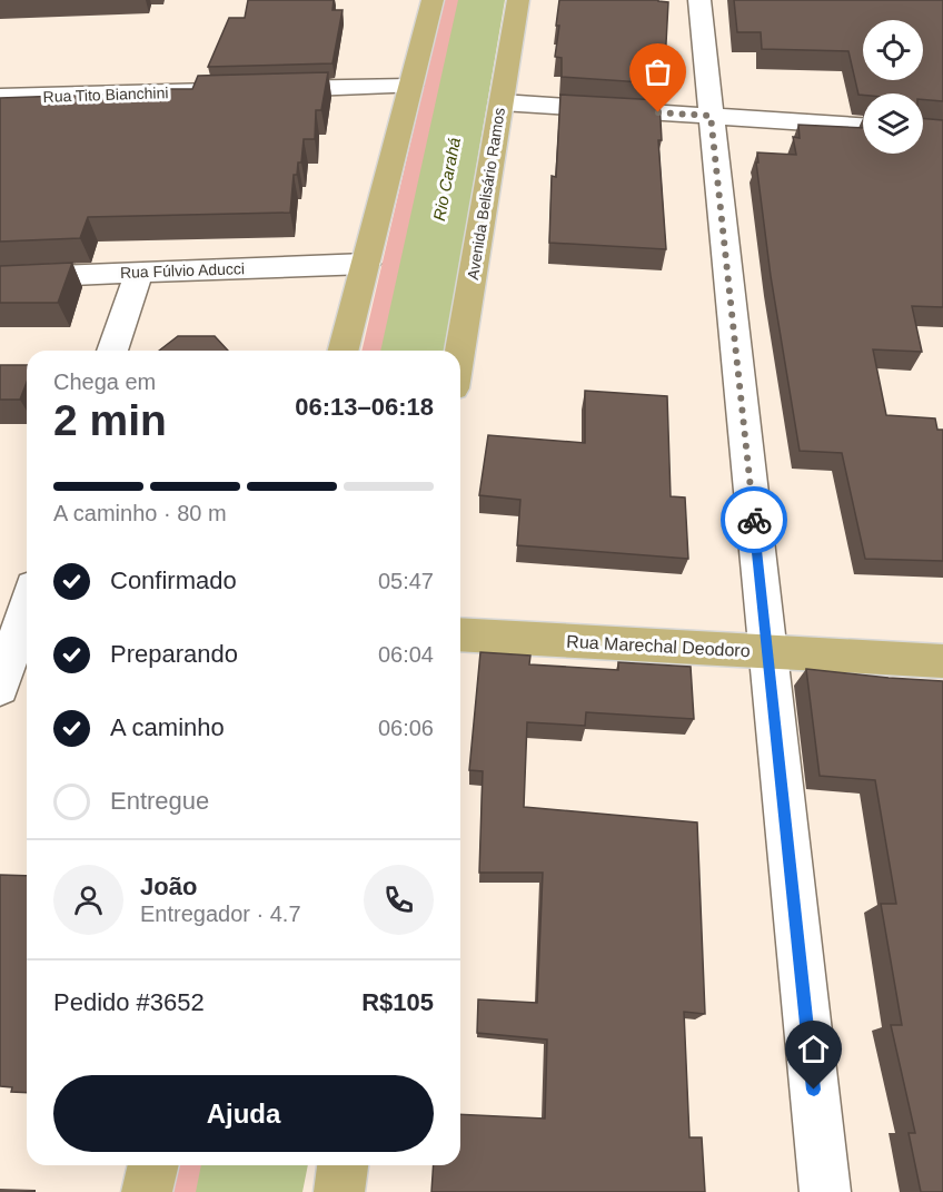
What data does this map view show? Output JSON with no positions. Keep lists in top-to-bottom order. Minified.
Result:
{"streets":{"main road":["Avenida Belisário Ramos","Rua Marechal Deodoro"],"street":["Rua Tito Bianchini","Rua Fúlvio Aducci"]},"water":["Rio Carahá"],"page":{"heading":["2 min","Chega em","06:13–06:18"],"panel":["João","Entregador · 4.7","Pedido #3652","R$105"],"bar":"A caminho · 80 m","list":[["Confirmado","05:47"],["Preparando","06:04"],["A caminho","06:06"],"Entregue"],"buttons":"Ajuda"}}
